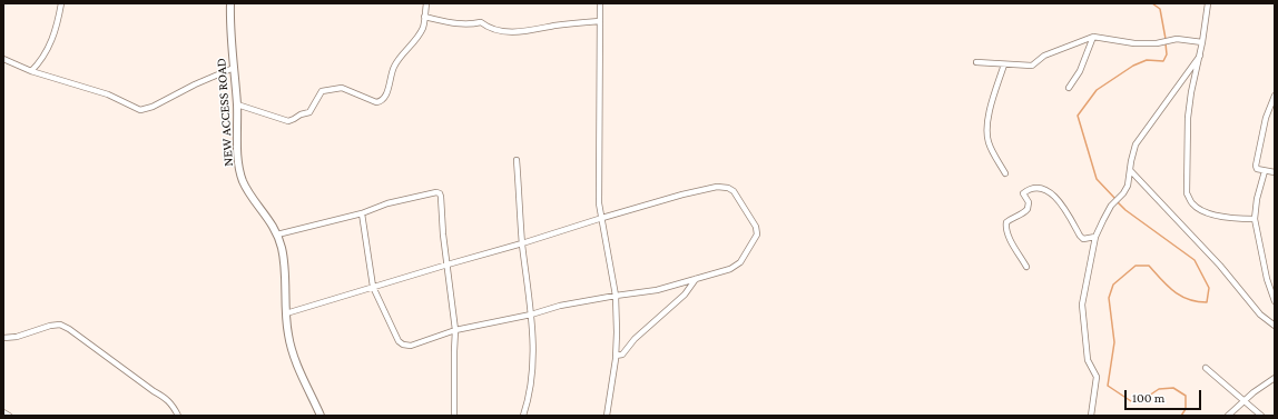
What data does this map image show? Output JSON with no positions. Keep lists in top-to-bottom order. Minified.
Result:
{"streets":{"main road":["NEW ACCESS ROAD"]},"scale_bar":"100 m"}
